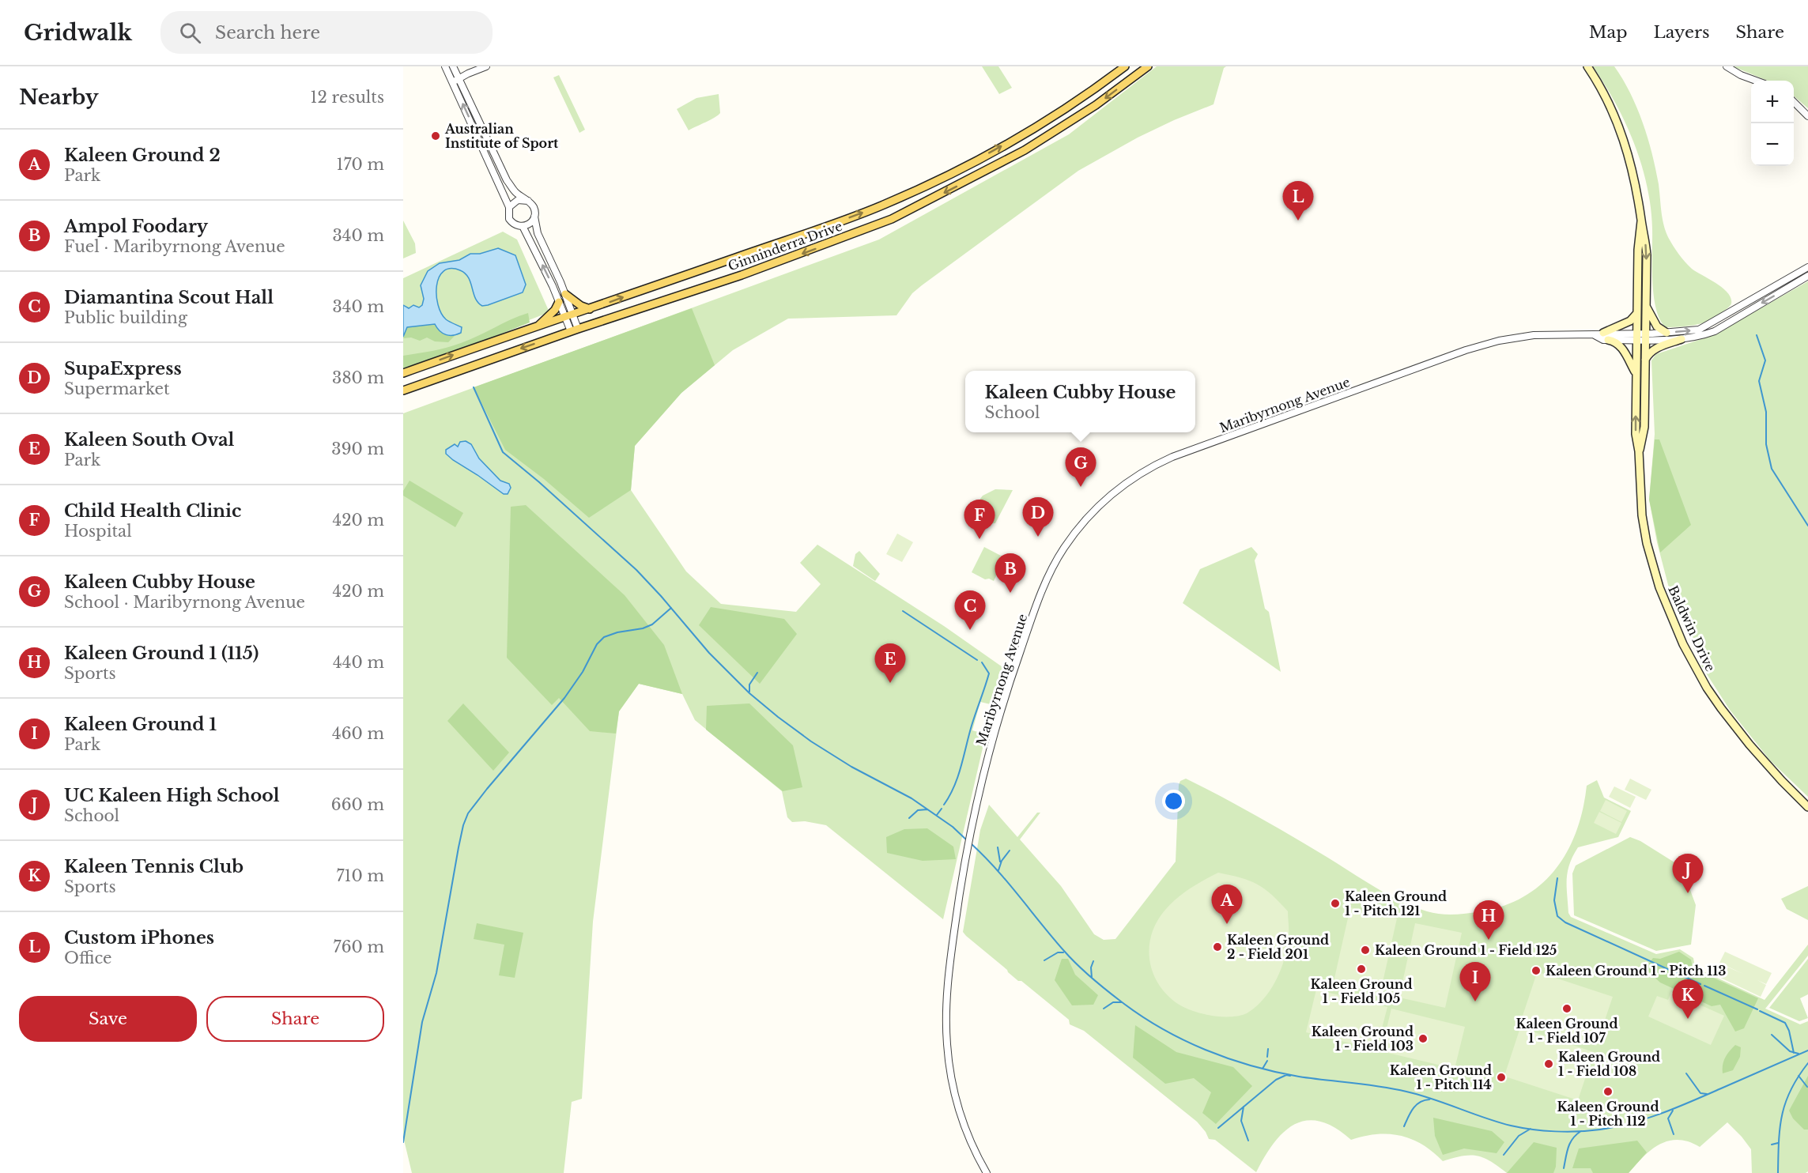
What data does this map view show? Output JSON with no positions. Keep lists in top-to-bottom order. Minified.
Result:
{"streets":{"main road":["Ginninderra Drive","Baldwin Drive"],"street":["Maribyrnong Avenue"]},"crossings":[["Maribyrnong Avenue","Baldwin Drive"]],"places":["Australian Institute of Sport","Kaleen Ground 1 - Pitch 121","Kaleen Ground 2 - Field 201","Kaleen Ground 1 - Field 125","Kaleen Ground 1 - Field 105","Kaleen Ground 1 - Pitch 113","Kaleen Ground 1 - Field 107","Kaleen Ground 1 - Field 103","Kaleen Ground 1 - Field 108","Kaleen Ground 1 - Pitch 114","Kaleen Ground 1 - Pitch 112"],"page":{"header":"Gridwalk","search":"Search here","nav":["Map","Layers","Share"],"heading":["Nearby","12 results"],"map_buttons":["+","−"],"list":[{"mark":"A","name":"Kaleen Ground 2","note":"Park","value":"170 m"},{"mark":"B","name":"Ampol Foodary","note":"Fuel · Maribyrnong Avenue","value":"340 m"},{"mark":"C","name":"Diamantina Scout Hall","note":"Public building","value":"340 m"},{"mark":"D","name":"SupaExpress","note":"Supermarket","value":"380 m"},{"mark":"E","name":"Kaleen South Oval","note":"Park","value":"390 m"},{"mark":"F","name":"Child Health Clinic","note":"Hospital","value":"420 m"},{"mark":"G","name":"Kaleen Cubby House","note":"School · Maribyrnong Avenue","value":"420 m"},{"mark":"H","name":"Kaleen Ground 1 (115)","note":"Sports","value":"440 m"},{"mark":"I","name":"Kaleen Ground 1","note":"Park","value":"460 m"},{"mark":"J","name":"UC Kaleen High School","note":"School","value":"660 m"},{"mark":"K","name":"Kaleen Tennis Club","note":"Sports","value":"710 m"},{"mark":"L","name":"Custom iPhones","note":"Office","value":"760 m"}],"pins":["L","G","D","F","B","C","E","J","A","H","I","K"],"popup":["Kaleen Cubby House","School"],"buttons":["Save","Share"]}}
